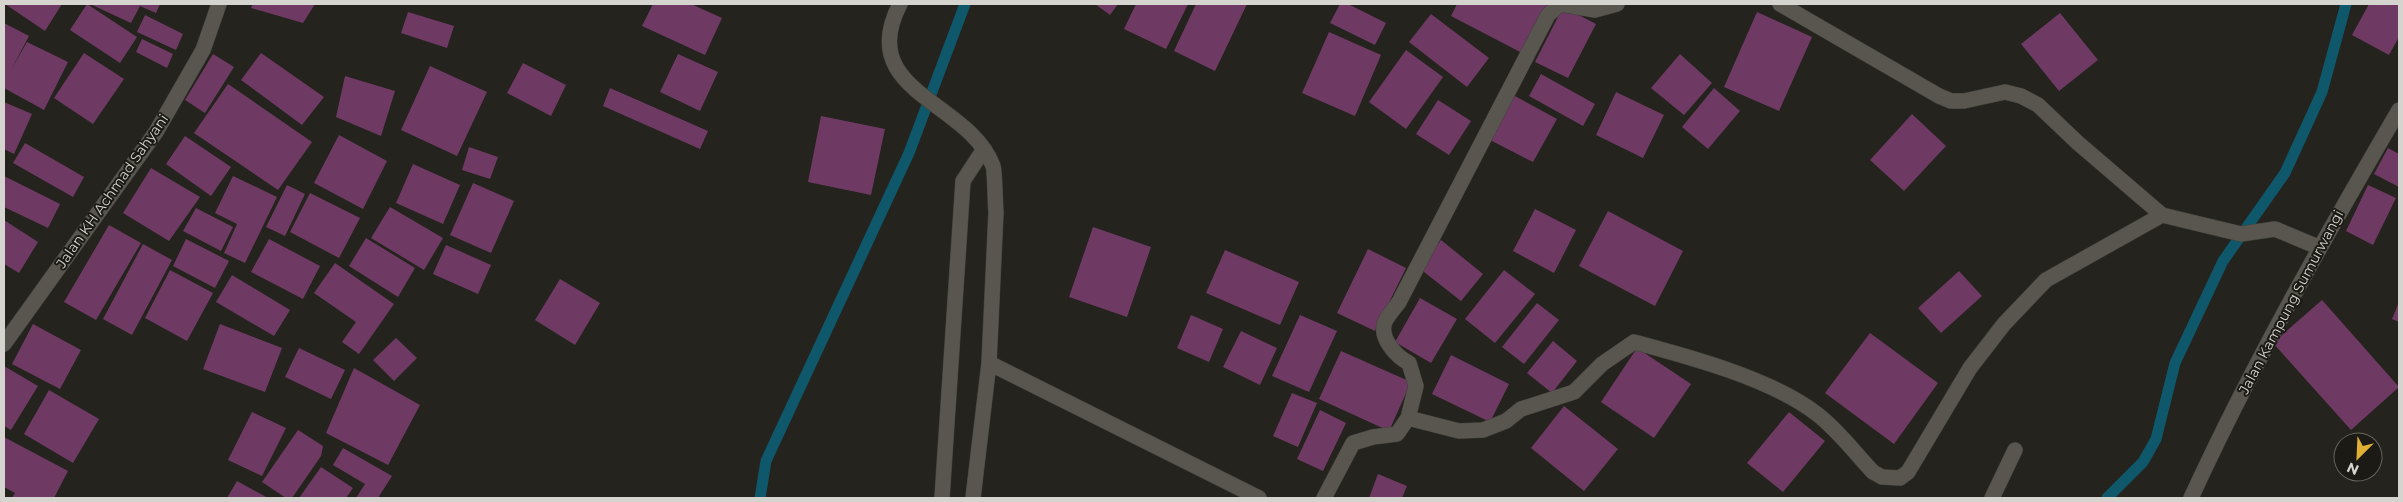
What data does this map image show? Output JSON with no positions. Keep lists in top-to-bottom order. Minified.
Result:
{"streets":{"street":["Jalan KH Achmad Sahyani","Jalan Kampung Sumurwangi"]},"north":"bottom left"}
